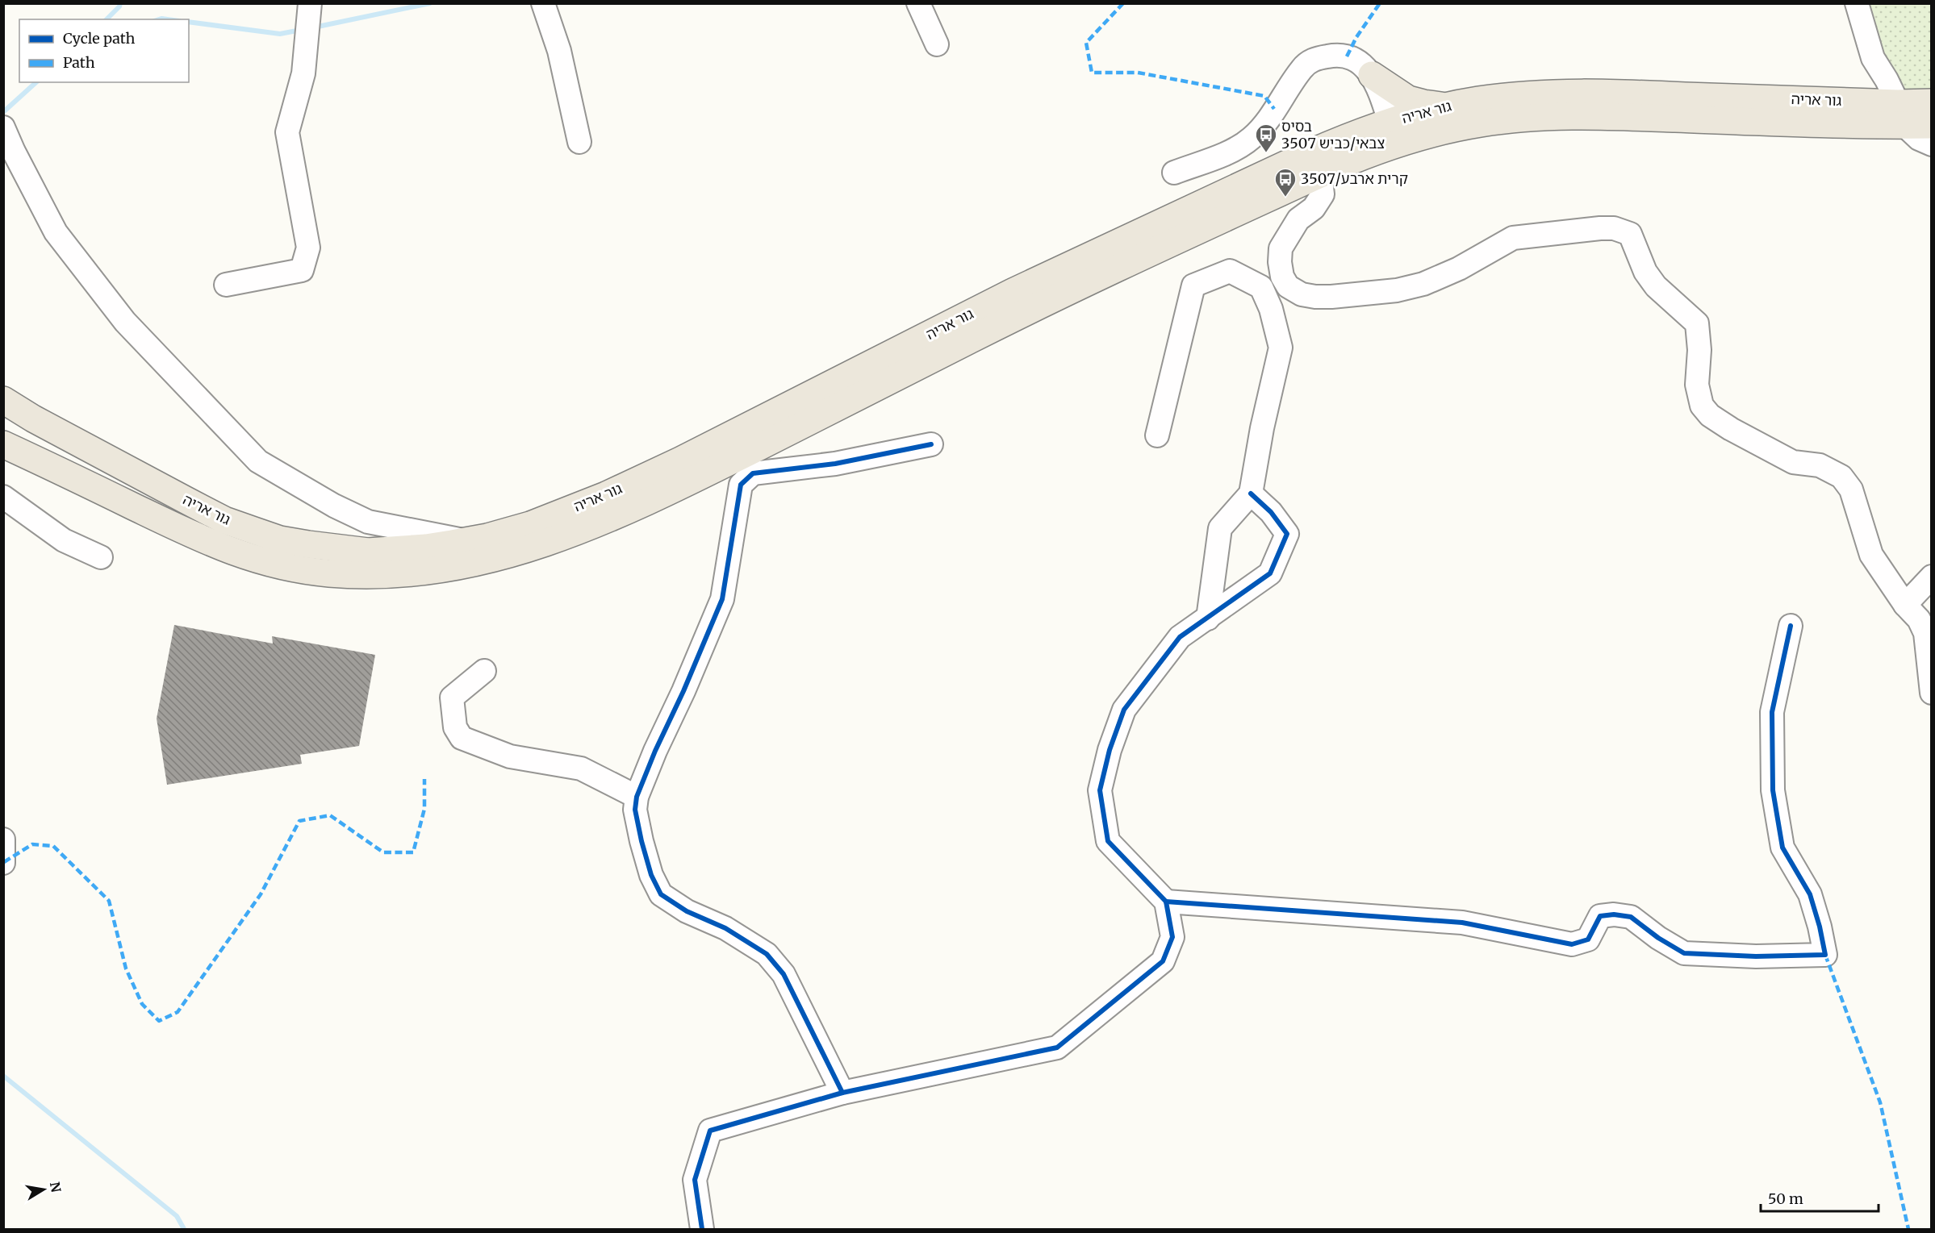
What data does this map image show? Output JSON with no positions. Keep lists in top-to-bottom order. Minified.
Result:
{"streets":{"main road":["גור אריה"]},"places":{"bus stop":["בסיס צבאי/כביש 3507","קרית ארבע/3507"]},"legend":["Cycle path","Path"],"scale_bar":"50 m","north":"right"}
